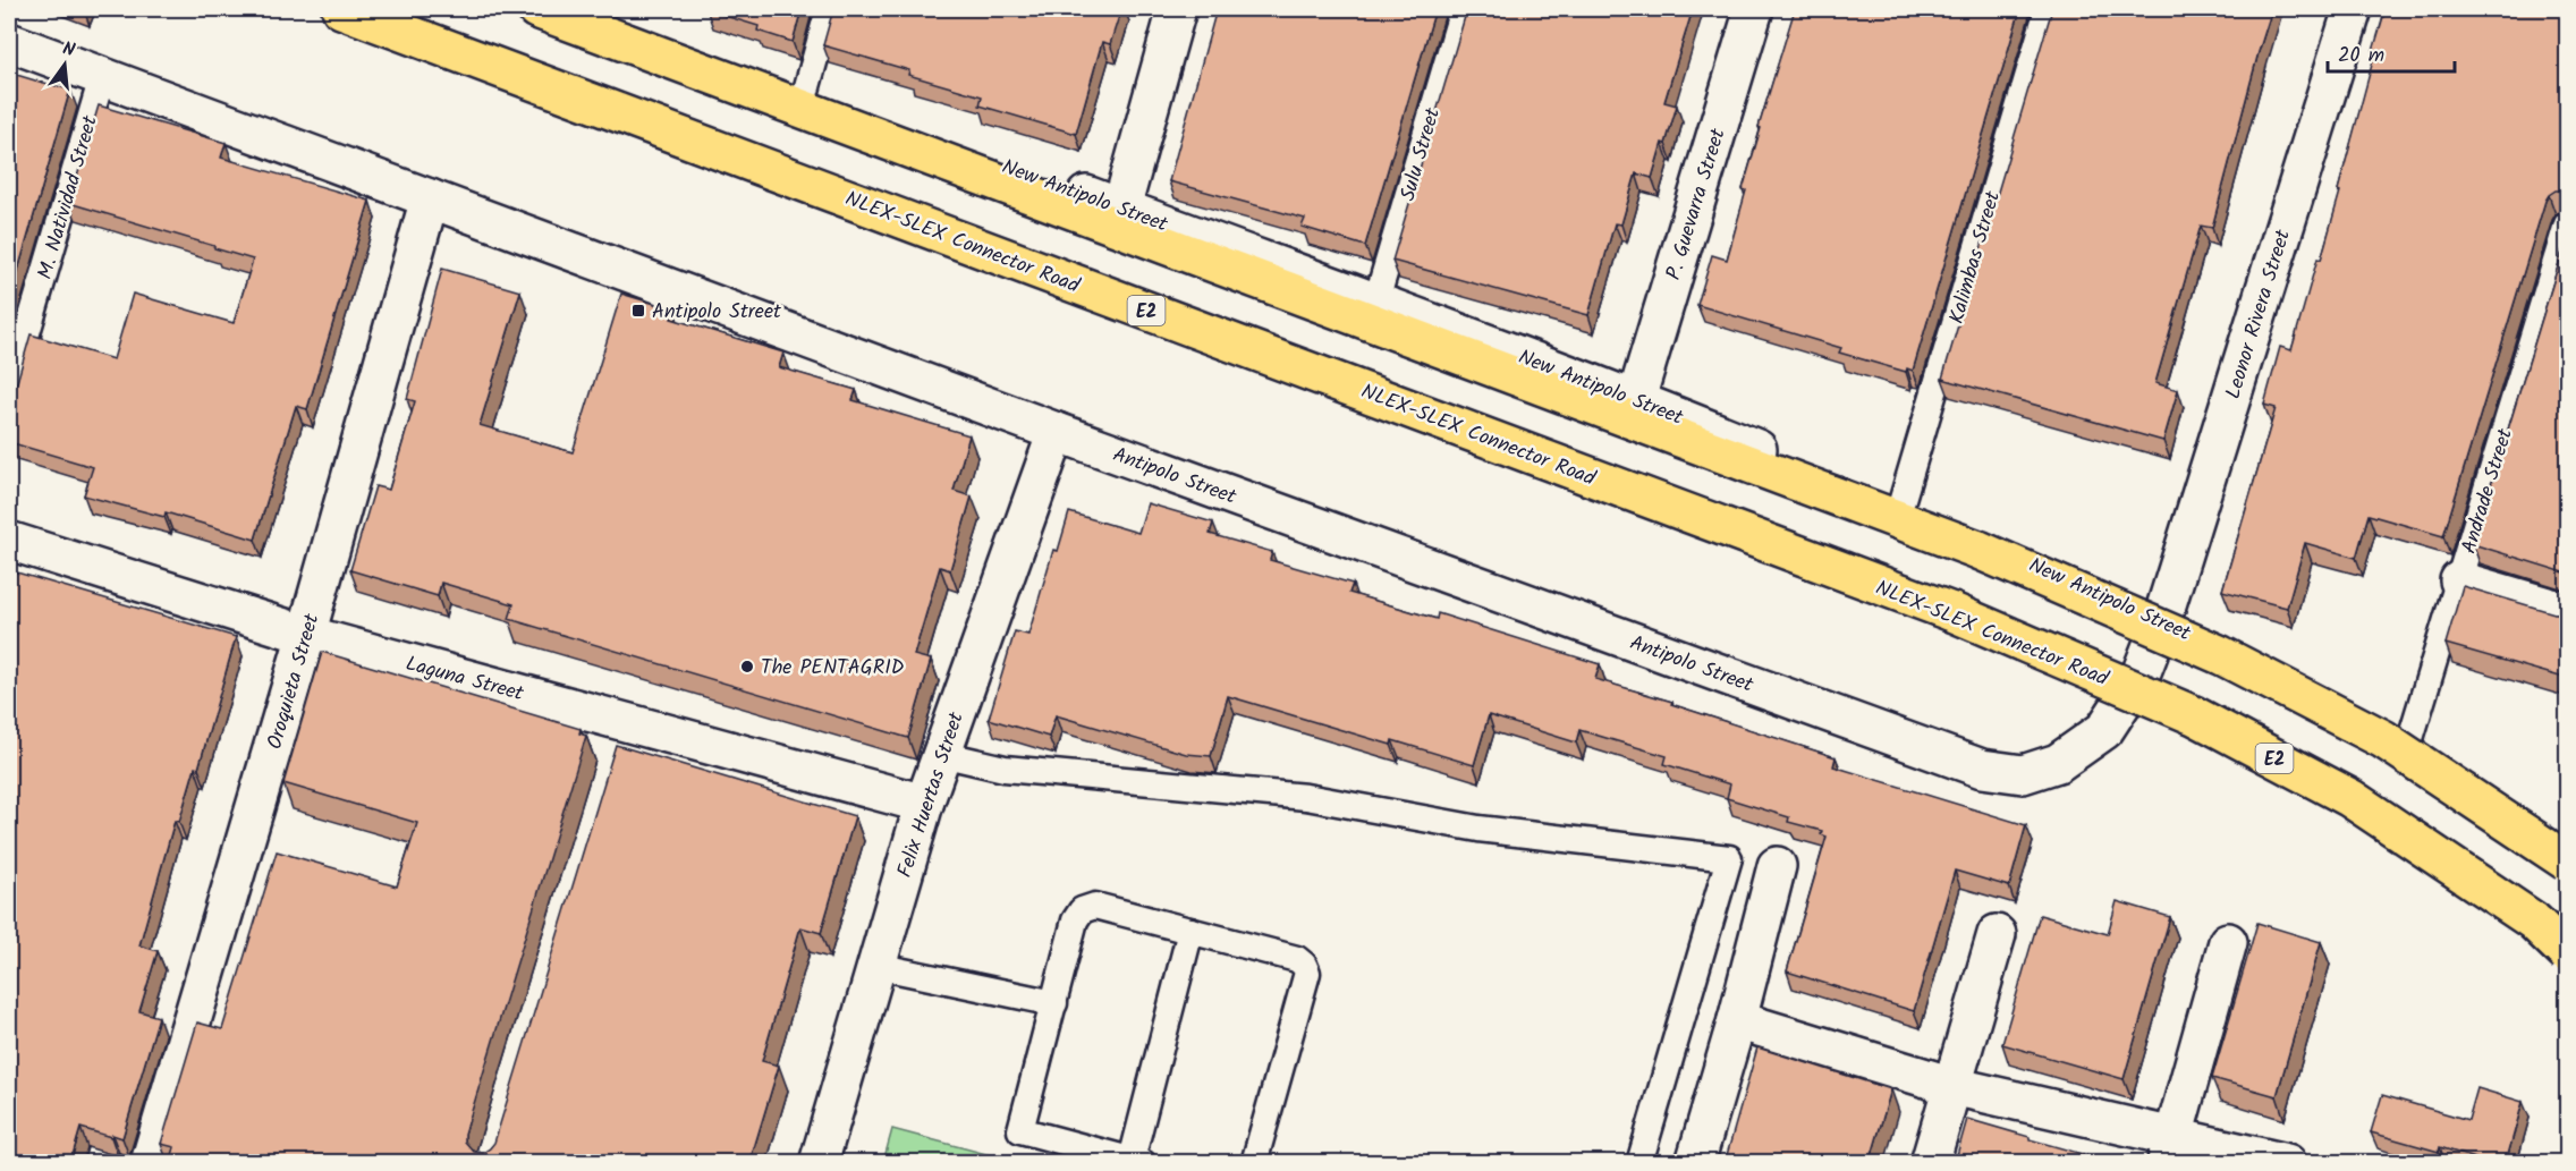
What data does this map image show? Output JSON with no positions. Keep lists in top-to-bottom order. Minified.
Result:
{"streets":{"highway":["NLEX-SLEX Connector Road","E2"],"street":["New Antipolo Street","P. Guevarra Street","Leonor Rivera Street","Antipolo Street","Laguna Street","Oroquieta Street","Felix Huertas Street"],"lane":["Sulu Street","M. Natividad Street","Kalimbas Street","Andrade Street"]},"crossings":[["Sulu Street","New Antipolo Street"],["New Antipolo Street","P. Guevarra Street"],["New Antipolo Street","Kalimbas Street"],["New Antipolo Street","Leonor Rivera Street"],["New Antipolo Street","Antipolo Street"],["New Antipolo Street","Andrade Street"],["M. Natividad Street","Antipolo Street"],["Leonor Rivera Street","Antipolo Street"],["Antipolo Street","Oroquieta Street"],["Antipolo Street","Felix Huertas Street"],["Laguna Street","Oroquieta Street"],["Laguna Street","Felix Huertas Street"]],"places":{"transit":["Antipolo Street"],"other":["The PENTAGRID"]},"scale_bar":"20 m","north":"top"}
